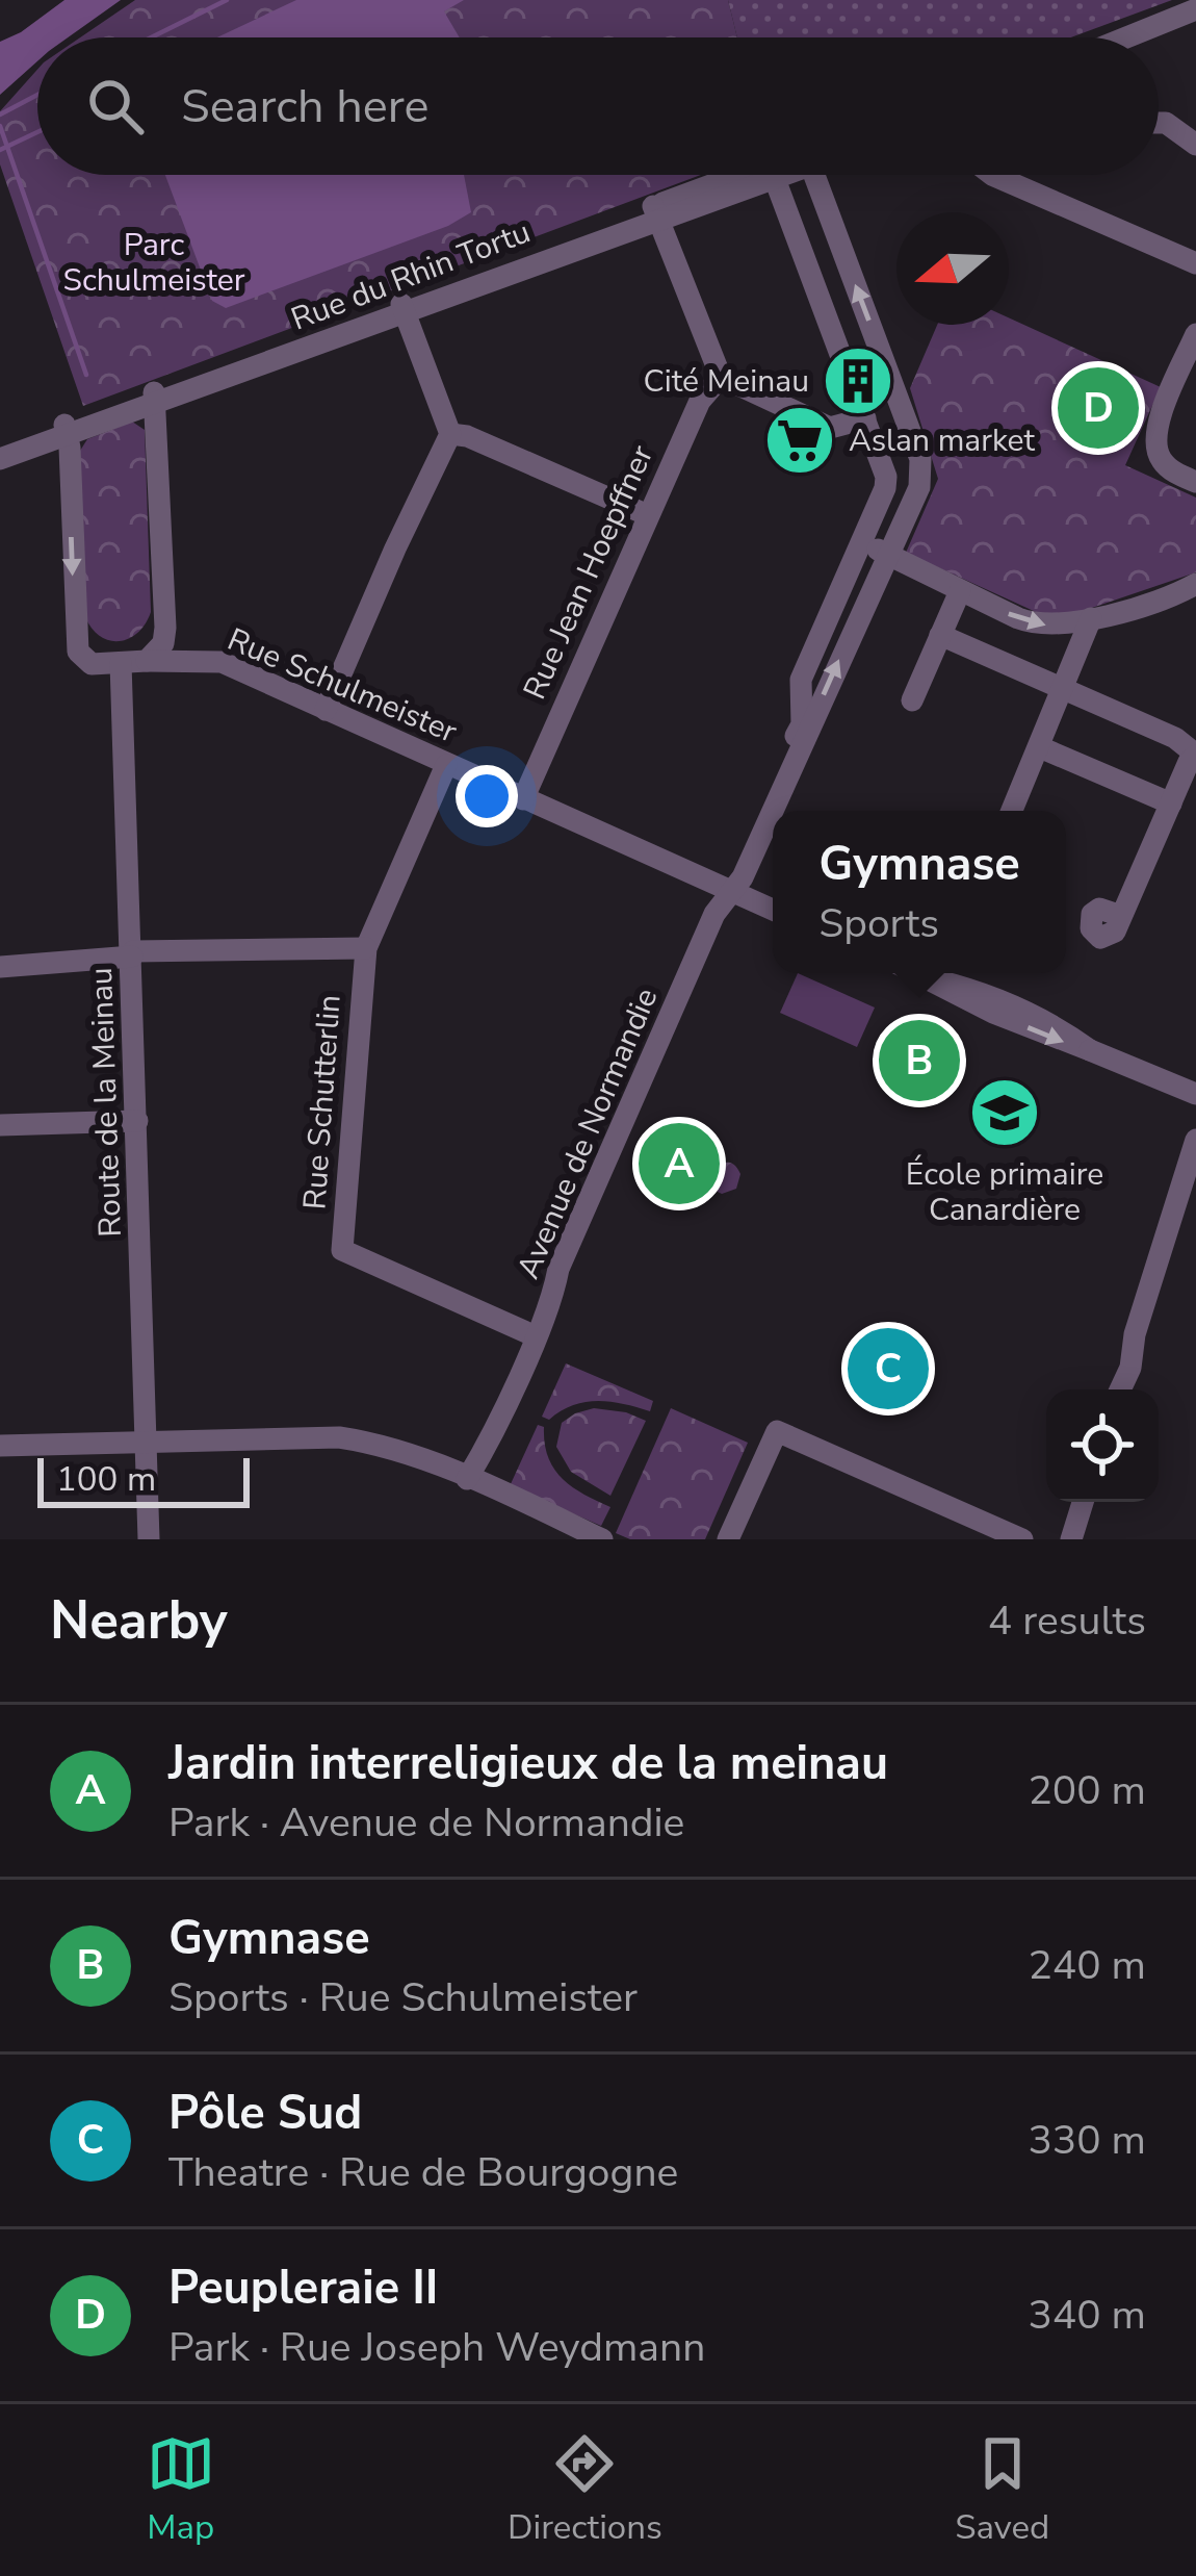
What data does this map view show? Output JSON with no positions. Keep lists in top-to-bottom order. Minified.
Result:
{"streets":{"street":["Rue du Rhin Tortu","Rue Jean Hoepffner","Rue Schulmeister","Route de la Meinau","Rue Schutterlin","Avenue de Normandie"]},"crossings":[["Rue Jean Hoepffner","Rue Schulmeister"],["Rue Schulmeister","Rue Schutterlin"],["Rue Schulmeister","Avenue de Normandie"],["Rue Schutterlin","Avenue de Normandie"]],"parks":["Parc Schulmeister"],"places":{"building":["Cité Meinau"],"supermarket":["Aslan market"],"school or university":["École primaire Canardière"]},"scale_bar":"100 m","north":"left","page":{"search":"Search here","pins":["D","B","A","C"],"popup":["Gymnase","Sports"],"scale":"100 m","heading":["Nearby","4 results"],"list":[{"mark":"A","name":"Jardin interreligieux de la meinau","note":"Park · Avenue de Normandie","value":"200 m"},{"mark":"B","name":"Gymnase","note":"Sports · Rue Schulmeister","value":"240 m"},{"mark":"C","name":"Pôle Sud","note":"Theatre · Rue de Bourgogne","value":"330 m"},{"mark":"D","name":"Peupleraie II","note":"Park · Rue Joseph Weydmann","value":"340 m"}],"nav":["Map","Directions","Saved"]}}
